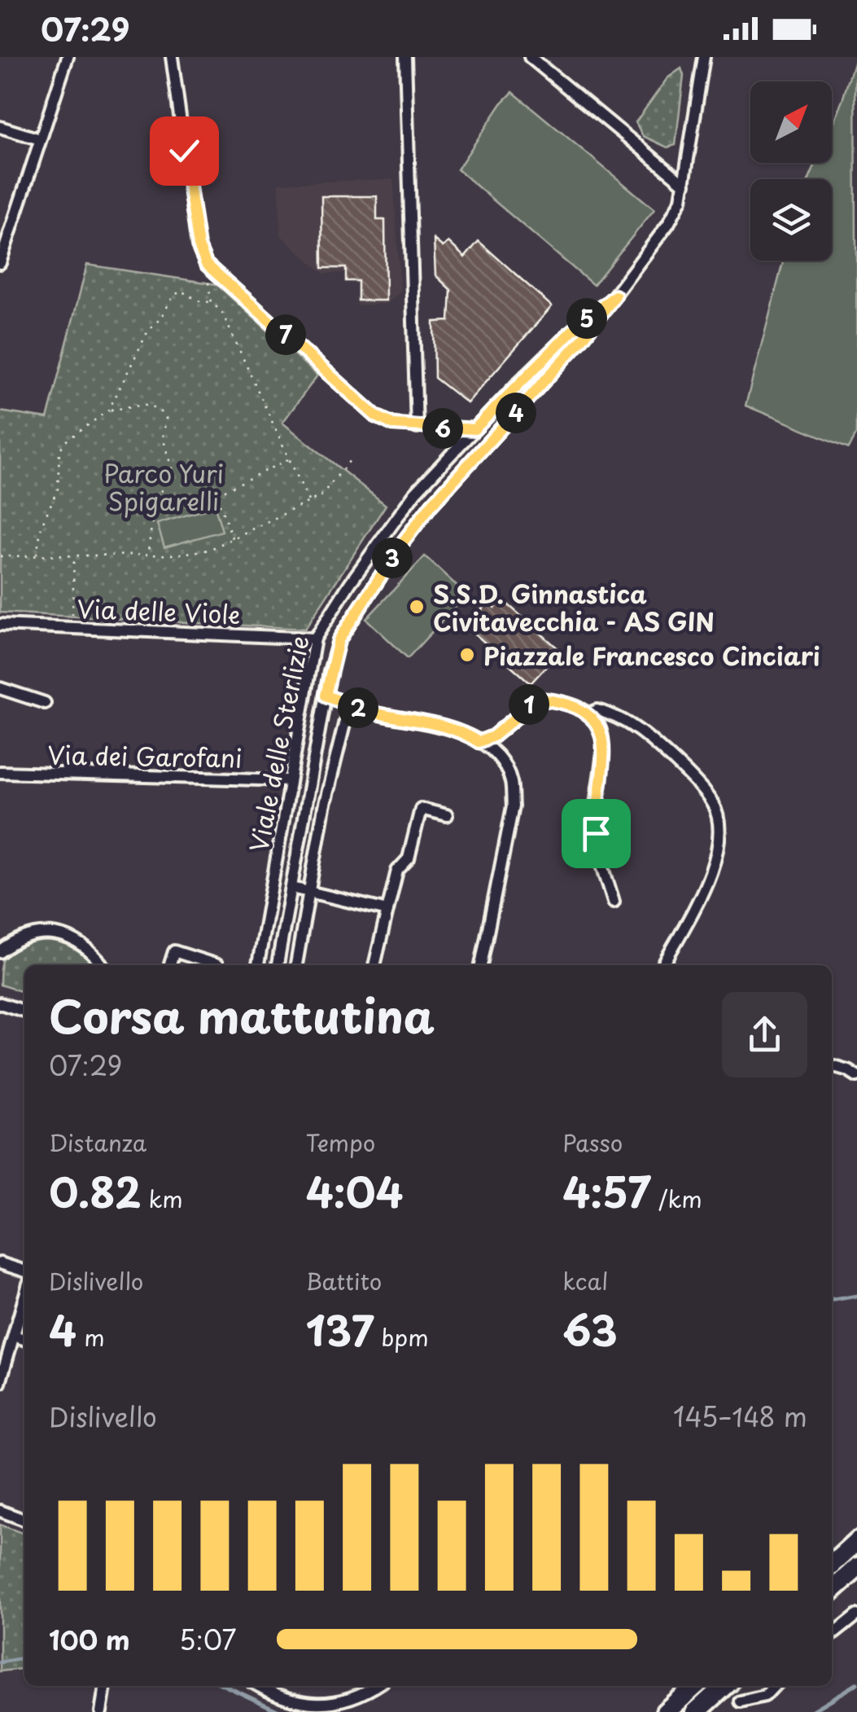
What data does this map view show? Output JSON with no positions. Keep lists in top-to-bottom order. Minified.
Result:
{"streets":{"street":["Via delle Viole","Viale delle Sterlizie","Via dei Garofani"]},"crossings":[["Via delle Viole","Viale delle Sterlizie"],["Viale delle Sterlizie","Via dei Garofani"]],"parks":["Parco Yuri Spigarelli"],"places":["S.S.D. Ginnastica Civitavecchia - AS GIN","Piazzale Francesco Cinciari"],"north":"top right","page":{"status":"07:29","pins":["5","7","4","6","3","1","2"],"heading":["Corsa mattutina","07:29"],"stats":[["Distanza","0.82 km"],["Tempo","4:04"],["Passo","4:57 /km"],["Dislivello","4 m"],["Battito","137 bpm"],["kcal","63"]],"chart":["Dislivello","145–148 m"],"list":[{"name":"100 m","note":"5:07"}]}}
